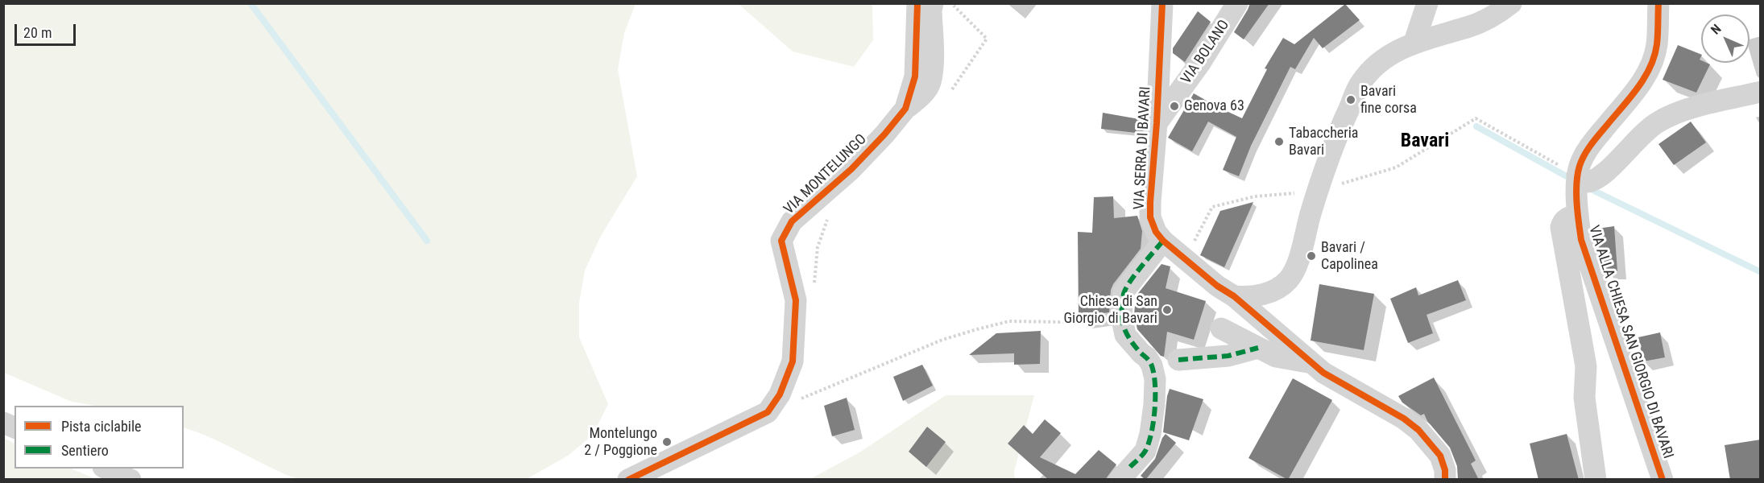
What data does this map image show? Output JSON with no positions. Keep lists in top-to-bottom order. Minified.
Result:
{"streets":{"street":["VIA BOLANO","VIA SERRA DI BAVARI","VIA MONTELUNGO","VIA ALLA CHIESA SAN GIORGIO DI BAVARI"]},"crossings":[["VIA BOLANO","VIA SERRA DI BAVARI"]],"districts":["Bavari"],"places":["Bavari fine corsa","Genova 63","Tabaccheria Bavari","Bavari / Capolinea","Chiesa di San Giorgio di Bavari","Montelungo 2 / Poggione"],"legend":["Pista ciclabile","Sentiero"],"scale_bar":"20 m","north":"top left"}
